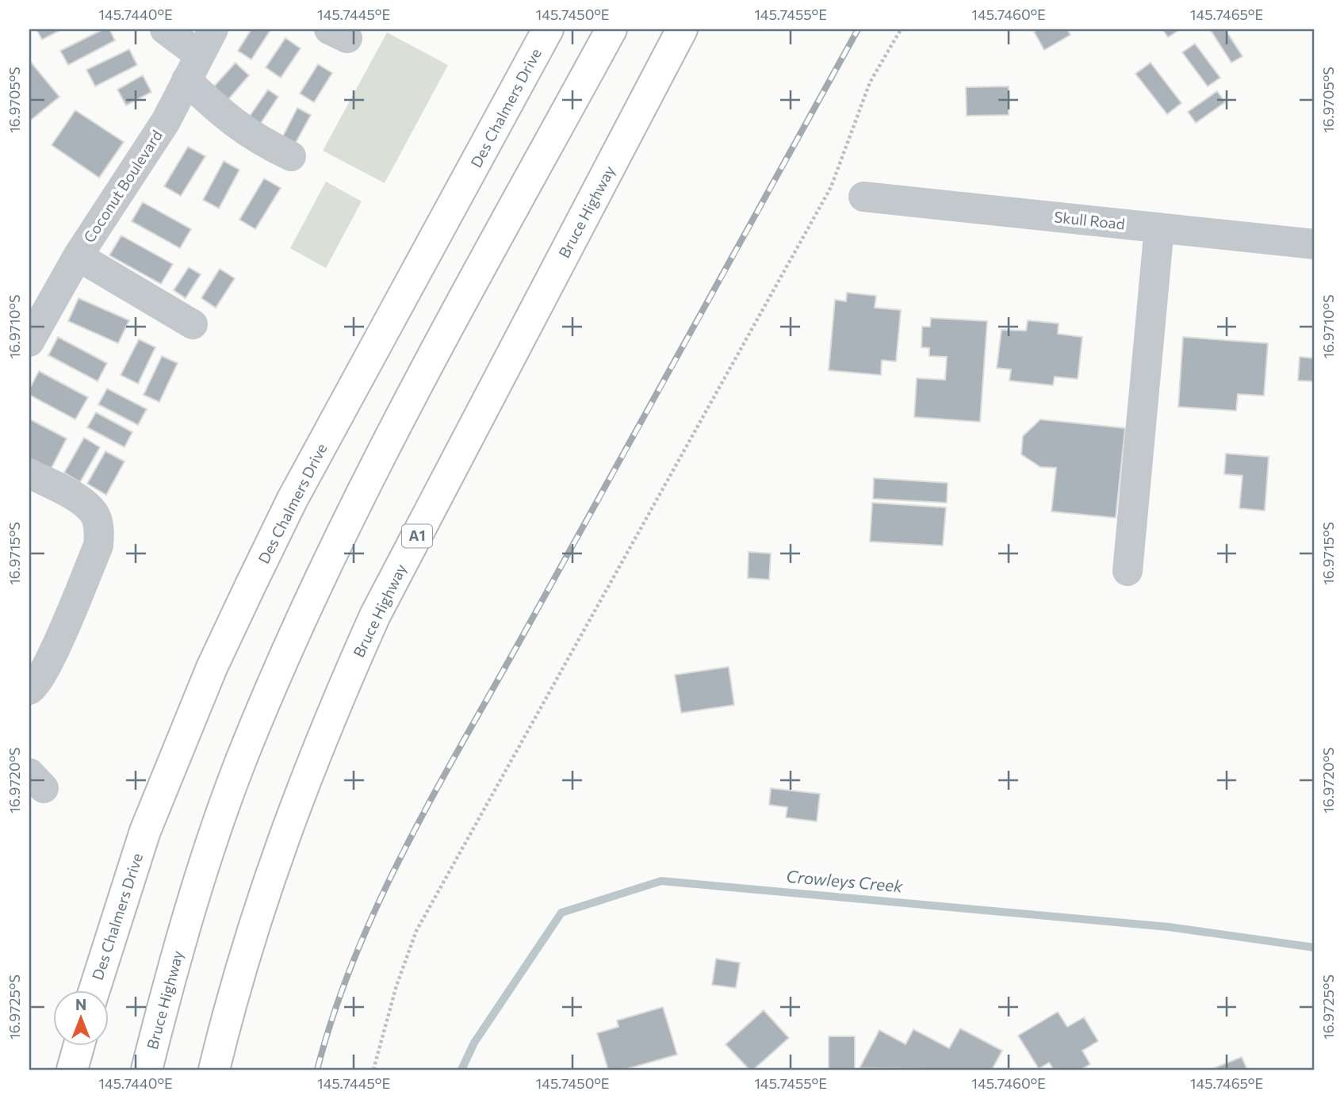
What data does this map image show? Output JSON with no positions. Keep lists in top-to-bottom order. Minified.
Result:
{"streets":{"main road":["Des Chalmers Drive","Bruce Highway","A1"],"street":["Coconut Boulevard","Skull Road"]},"water":["Crowleys Creek"],"north":"top","coordinates":["145.7440°E","145.7445°E","145.7450°E","145.7455°E","145.7460°E","145.7465°E","16.9705°S","16.9710°S","16.9715°S","16.9720°S","16.9725°S"]}
